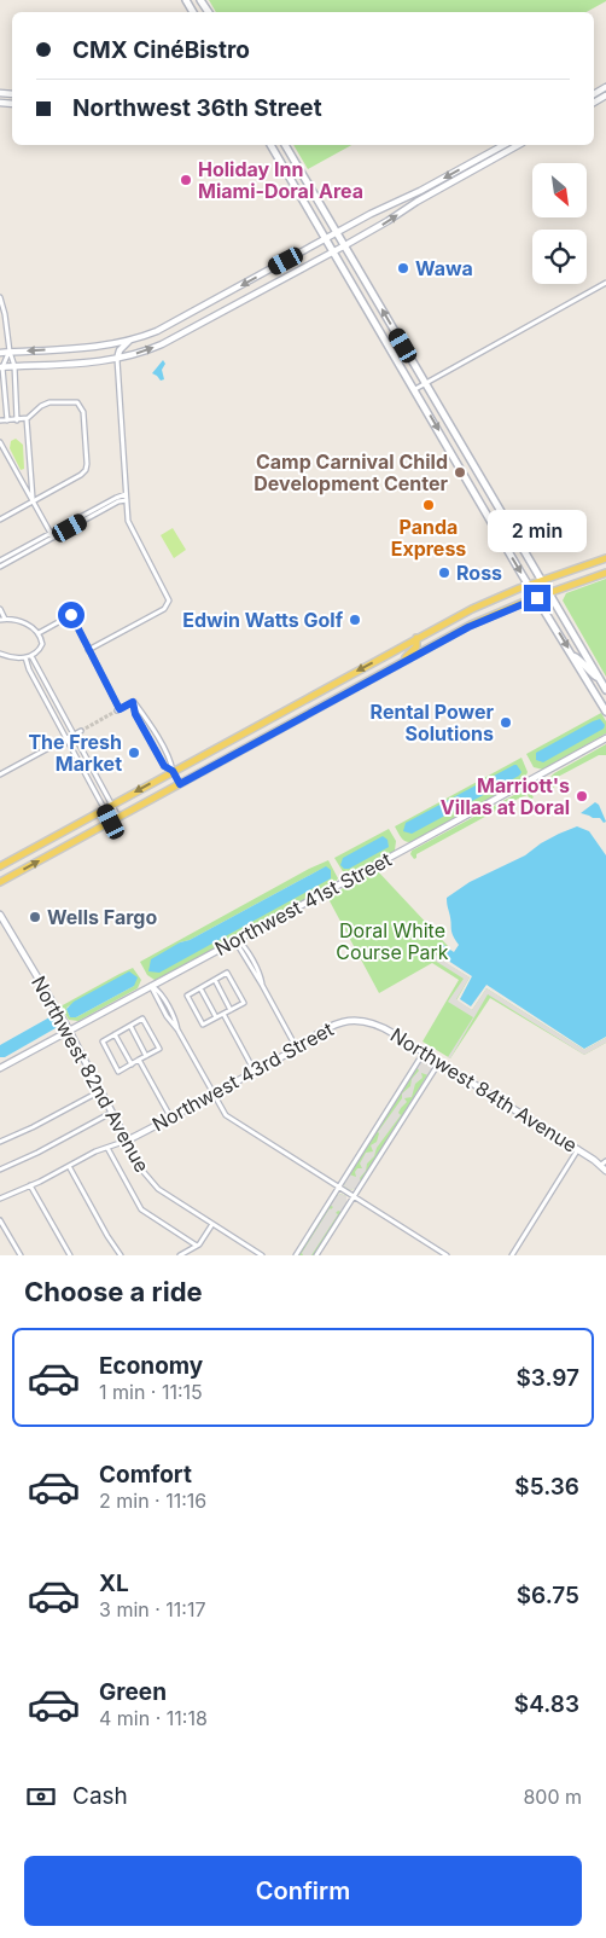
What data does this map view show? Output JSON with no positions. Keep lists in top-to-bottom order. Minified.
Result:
{"streets":{"street":["Northwest 41st Street","Northwest 82nd Avenue","Northwest 43rd Street","Northwest 84th Avenue"]},"crossings":[["Northwest 41st Street","Northwest 82nd Avenue"],["Northwest 82nd Avenue","Northwest 43rd Street"],["Northwest 43rd Street","Northwest 84th Avenue"]],"parks":["Doral White Course Park"],"places":["Holiday Inn Miami-Doral Area","Wawa","Camp Carnival Child Development Center","Panda Express","Ross","Edwin Watts Golf","Rental Power Solutions","The Fresh Market","Marriott's Villas at Doral","Wells Fargo"],"north":"bottom right","page":{"banner":["CMX CinéBistro","Northwest 36th Street"],"bubble":"2 min","heading":"Choose a ride","list":[{"name":"Economy","note":"1 min · 11:15","value":"$3.97"},{"name":"Comfort","note":"2 min · 11:16","value":"$5.36"},{"name":"XL","note":"3 min · 11:17","value":"$6.75"},{"name":"Green","note":"4 min · 11:18","value":"$4.83"}],"pay":["Cash","800 m"],"buttons":"Confirm"}}
